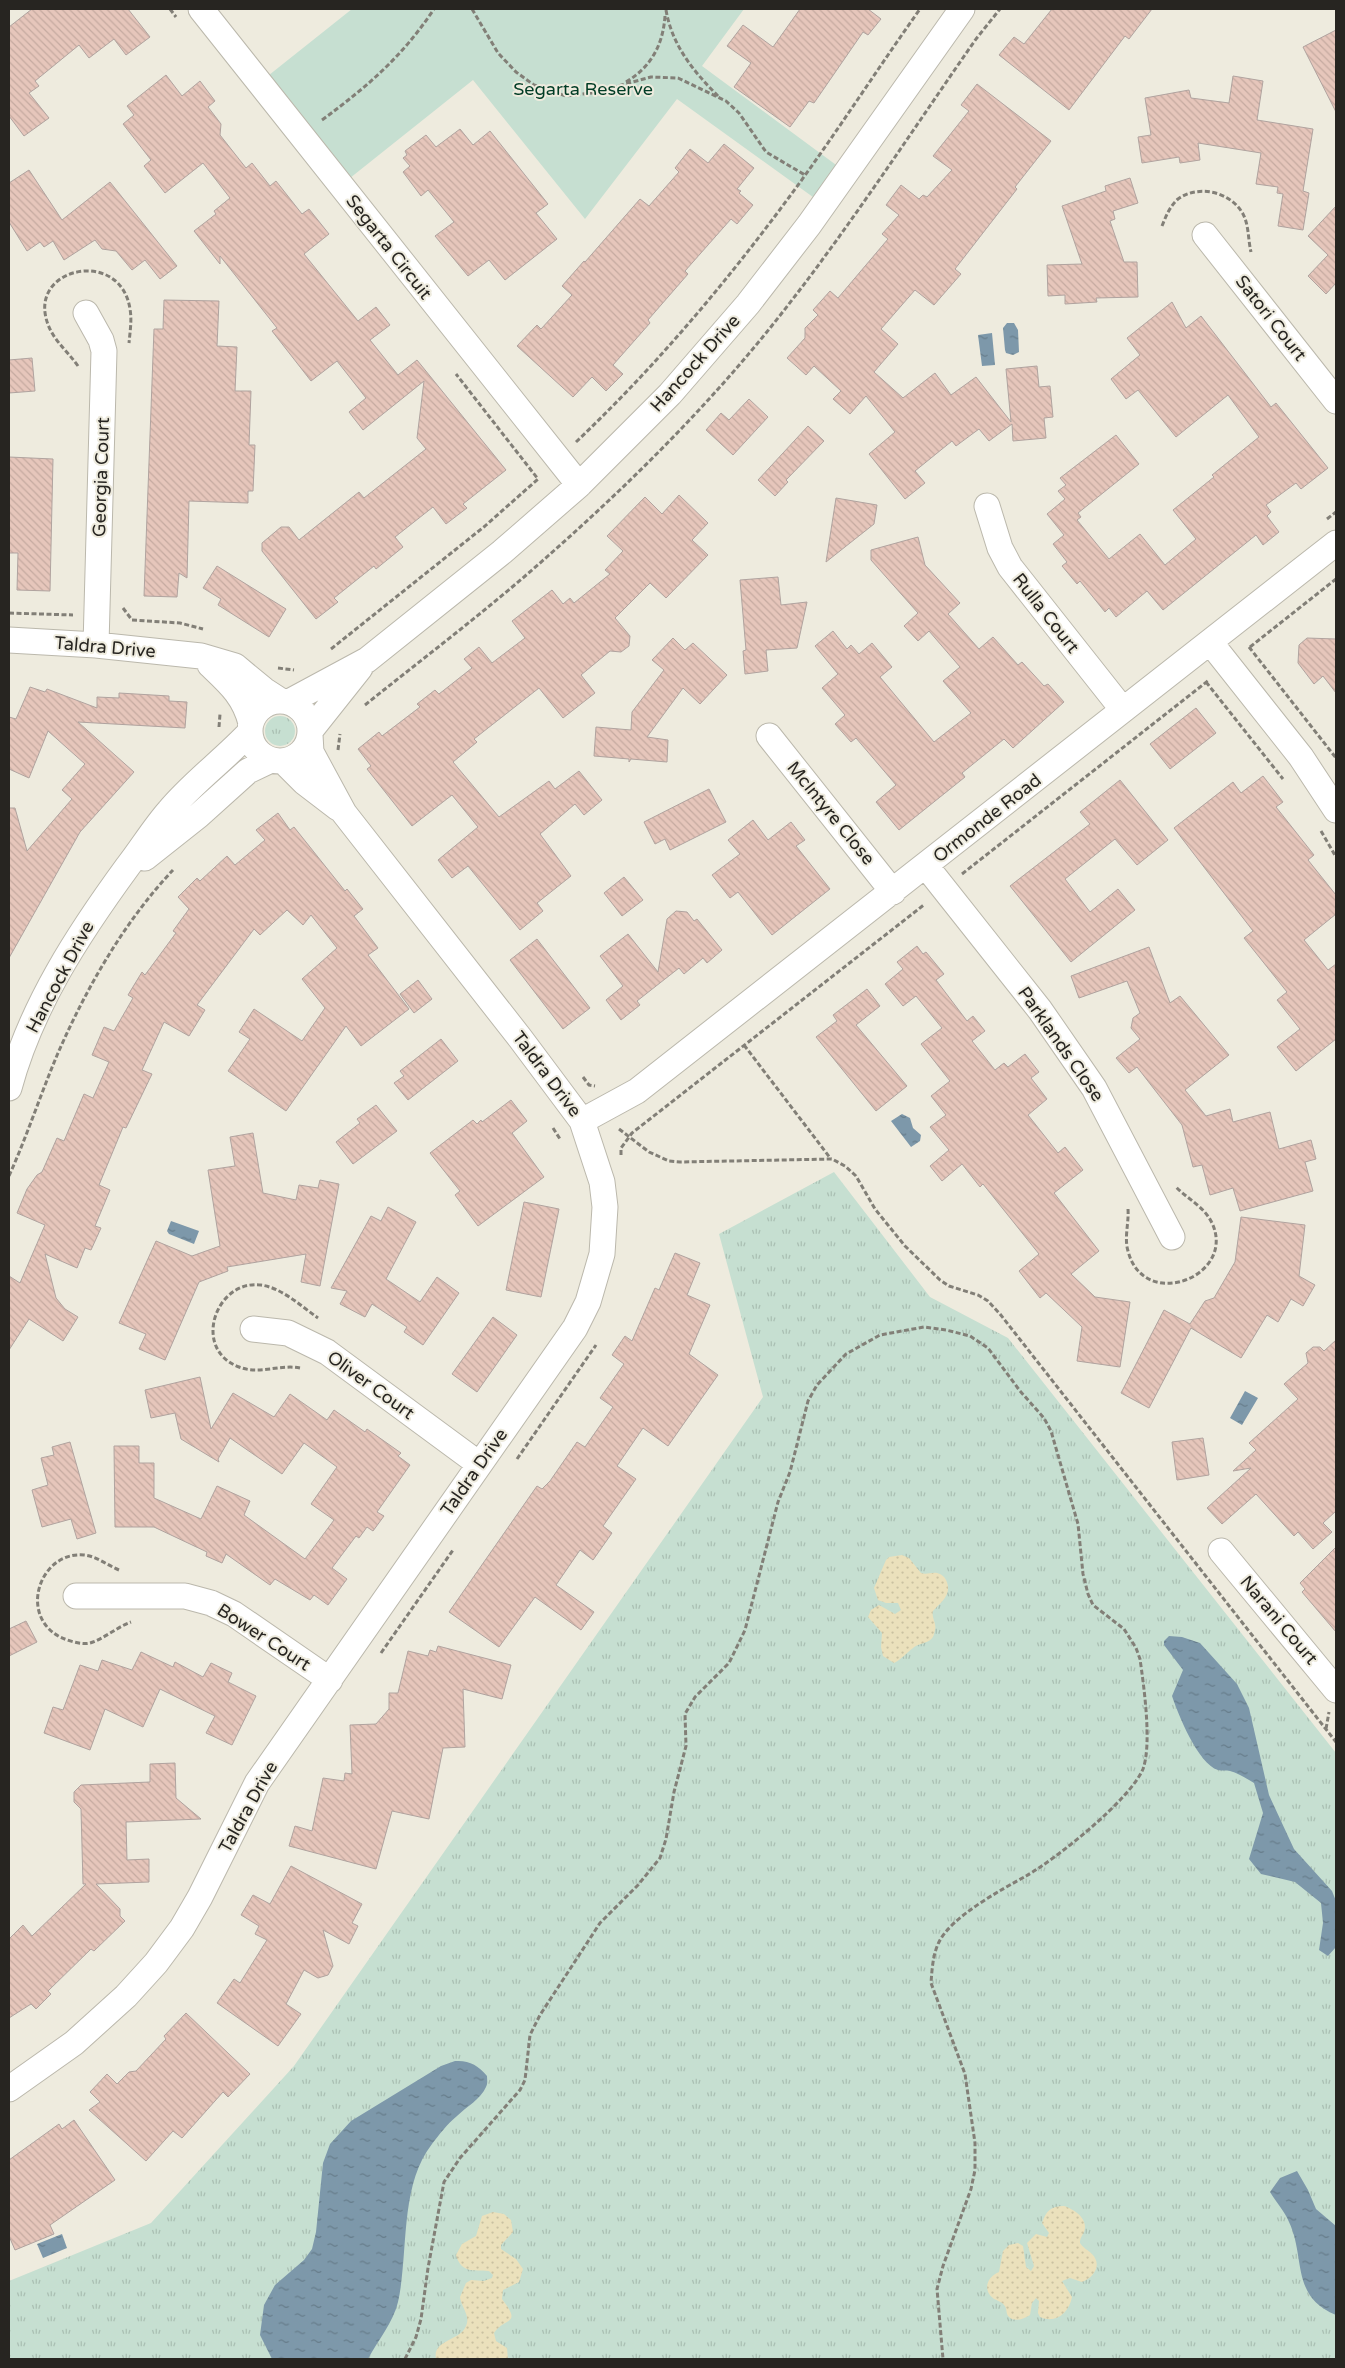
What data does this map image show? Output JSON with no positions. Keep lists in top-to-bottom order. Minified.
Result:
{"streets":{"street":["Segarta Circuit","Satori Court","Hancock Drive","Georgia Court","Rulla Court","Taldra Drive","McIntyre Close","Ormonde Road","Parklands Close","Oliver Court","Narani Court","Bower Court"]},"crossings":[["Segarta Circuit","Hancock Drive"],["Hancock Drive","Taldra Drive"],["Georgia Court","Taldra Drive"],["Rulla Court","Ormonde Road"],["Taldra Drive","Ormonde Road"],["Taldra Drive","Oliver Court"],["Taldra Drive","Bower Court"],["McIntyre Close","Ormonde Road"],["Ormonde Road","Parklands Close"]],"parks":["Segarta Reserve"]}
